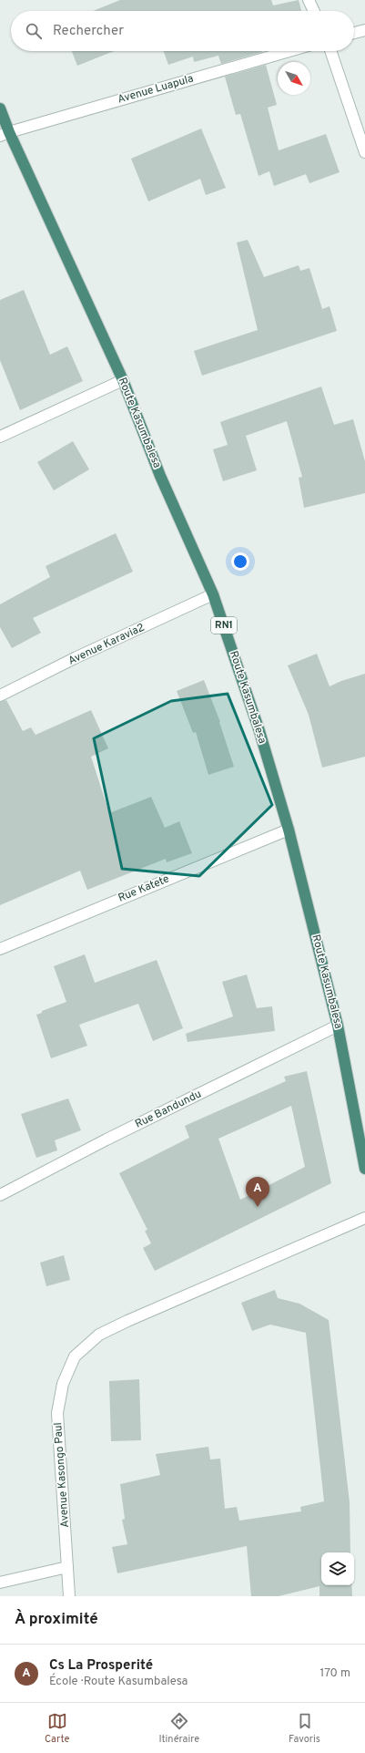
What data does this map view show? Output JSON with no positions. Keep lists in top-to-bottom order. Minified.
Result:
{"streets":{"highway":["Route Kasumbalesa","RN1"],"street":["Avenue Luapula","Avenue Karavia2","Rue Katete","Rue Bandundu","Avenue Kasongo Paul"]},"crossings":[["Avenue Luapula","Route Kasumbalesa"],["Route Kasumbalesa","Avenue Karavia2"],["Route Kasumbalesa","Rue Katete"],["Route Kasumbalesa","Rue Bandundu"]],"north":"bottom right","page":{"search":"Rechercher","pins":"A","heading":"À proximité","list":[{"mark":"A","name":"Cs La Prosperité","note":"École · Route Kasumbalesa","value":"170 m"}],"nav":["Carte","Itinéraire","Favoris"]}}
